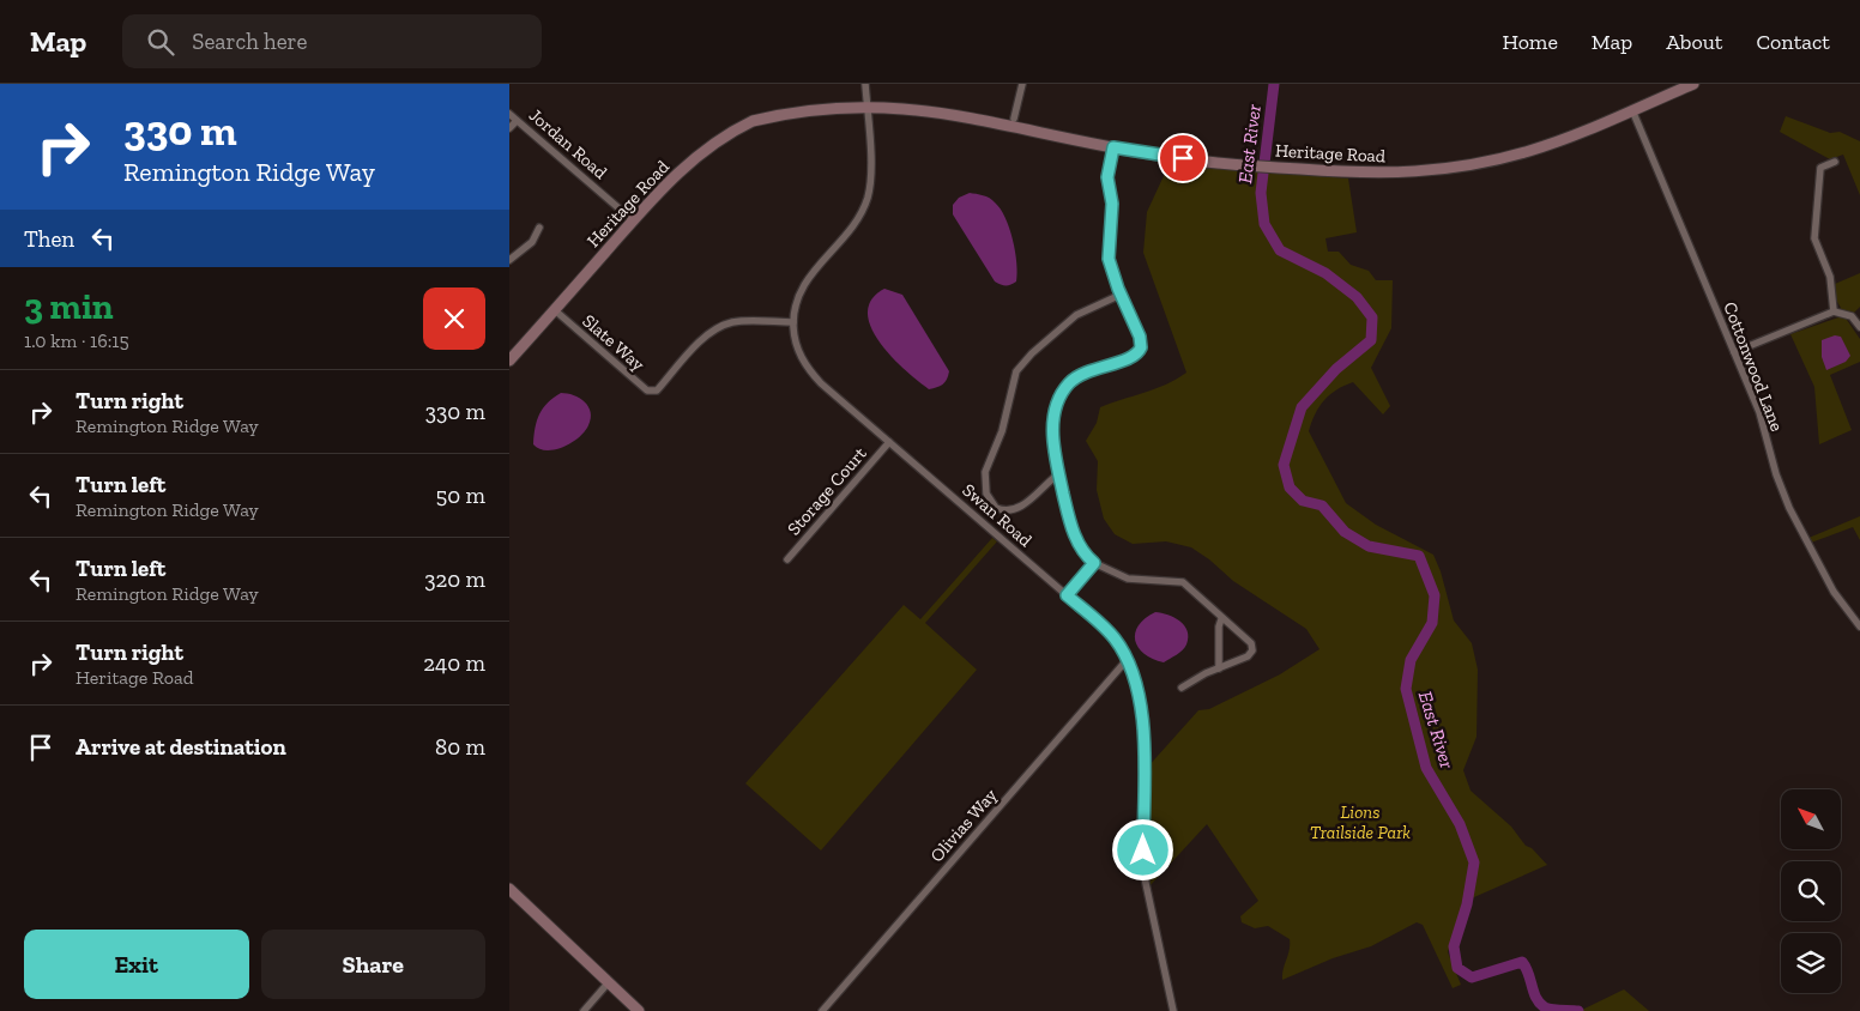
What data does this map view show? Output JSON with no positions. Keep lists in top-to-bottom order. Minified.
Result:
{"streets":{"main road":["Heritage Road"],"street":["Jordan Road","Slate Way","Cottonwood Lane","Storage Court","Swan Road","Olivias Way"]},"crossings":[["Jordan Road","Heritage Road"],["Heritage Road","Slate Way"],["Heritage Road","Cottonwood Lane"],["Slate Way","Swan Road"],["Storage Court","Swan Road"],["Swan Road","Olivias Way"]],"water":["East River"],"parks":["Lions Trailside Park"],"north":"top left","page":{"header":"Map","search":"Search here","nav":["Home","Map","About","Contact"],"turn":["330 m","Remington Ridge Way"],"then":"Then","heading":["3 min","1.0 km · 16:15"],"list":[{"name":"Turn right","note":"Remington Ridge Way","value":"330 m"},{"name":"Turn left","note":"Remington Ridge Way","value":"50 m"},{"name":"Turn left","note":"Remington Ridge Way","value":"320 m"},{"name":"Turn right","note":"Heritage Road","value":"240 m"},{"name":"Arrive at destination","value":"80 m"}],"buttons":["Exit","Share"]}}
